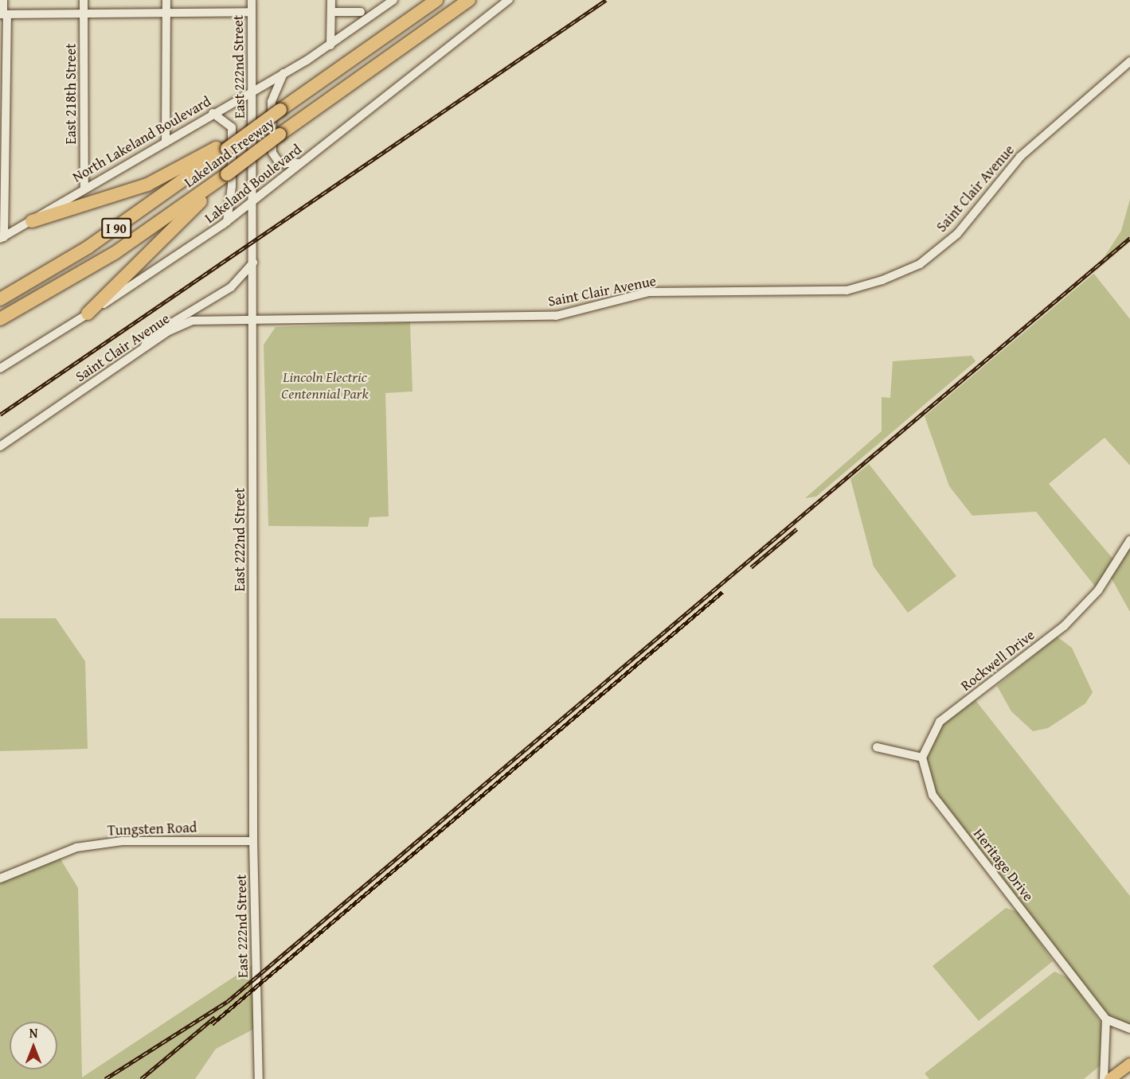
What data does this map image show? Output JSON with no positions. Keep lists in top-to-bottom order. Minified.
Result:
{"streets":{"highway":["Lakeland Freeway","I 90"],"street":["East 222nd Street","East 218th Street","North Lakeland Boulevard","Lakeland Boulevard","Saint Clair Avenue","Rockwell Drive","Tungsten Road","Heritage Drive"]},"crossings":[["East 222nd Street","North Lakeland Boulevard"],["East 222nd Street","Lakeland Boulevard"],["East 222nd Street","Saint Clair Avenue"],["East 222nd Street","Tungsten Road"],["East 218th Street","North Lakeland Boulevard"],["Rockwell Drive","Heritage Drive"]],"parks":["Lincoln Electric Centennial Park"],"north":"top"}
